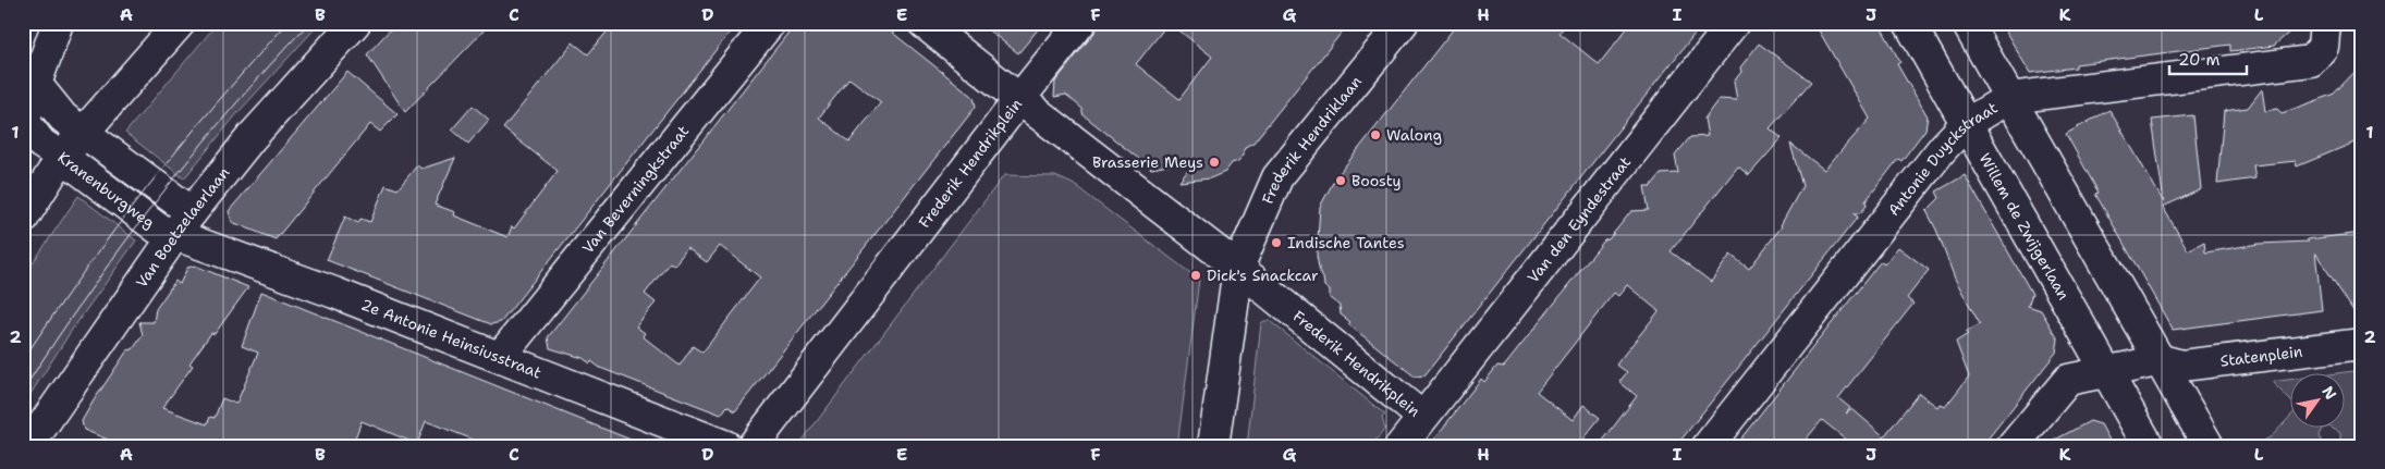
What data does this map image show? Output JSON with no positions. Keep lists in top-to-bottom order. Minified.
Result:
{"streets":{"street":["Frederik Hendriklaan","Antonie Duyckstraat","Frederik Hendrikplein","Kranenburgweg","Van Beverningkstraat","Van den Eyndestraat","Willem de Zwijgerlaan","Van Boetzelaerlaan","2e Antonie Heinsiusstraat","Statenplein"]},"crossings":[["Frederik Hendriklaan","Frederik Hendrikplein"],["Antonie Duyckstraat","Willem de Zwijgerlaan"],["Frederik Hendrikplein","Van den Eyndestraat"],["Kranenburgweg","Van Boetzelaerlaan"],["Kranenburgweg","2e Antonie Heinsiusstraat"],["Van Beverningkstraat","2e Antonie Heinsiusstraat"],["Willem de Zwijgerlaan","Statenplein"],["Van Boetzelaerlaan","2e Antonie Heinsiusstraat"]],"places":["Walong","Brasserie Meys","Boosty","Indische Tantes","Dick's Snackcar"],"scale_bar":"20 m","north":"top right","grid":{"columns":["A","B","C","D","E","F","G","H","I","J","K","L"],"rows":["1","2"]}}
